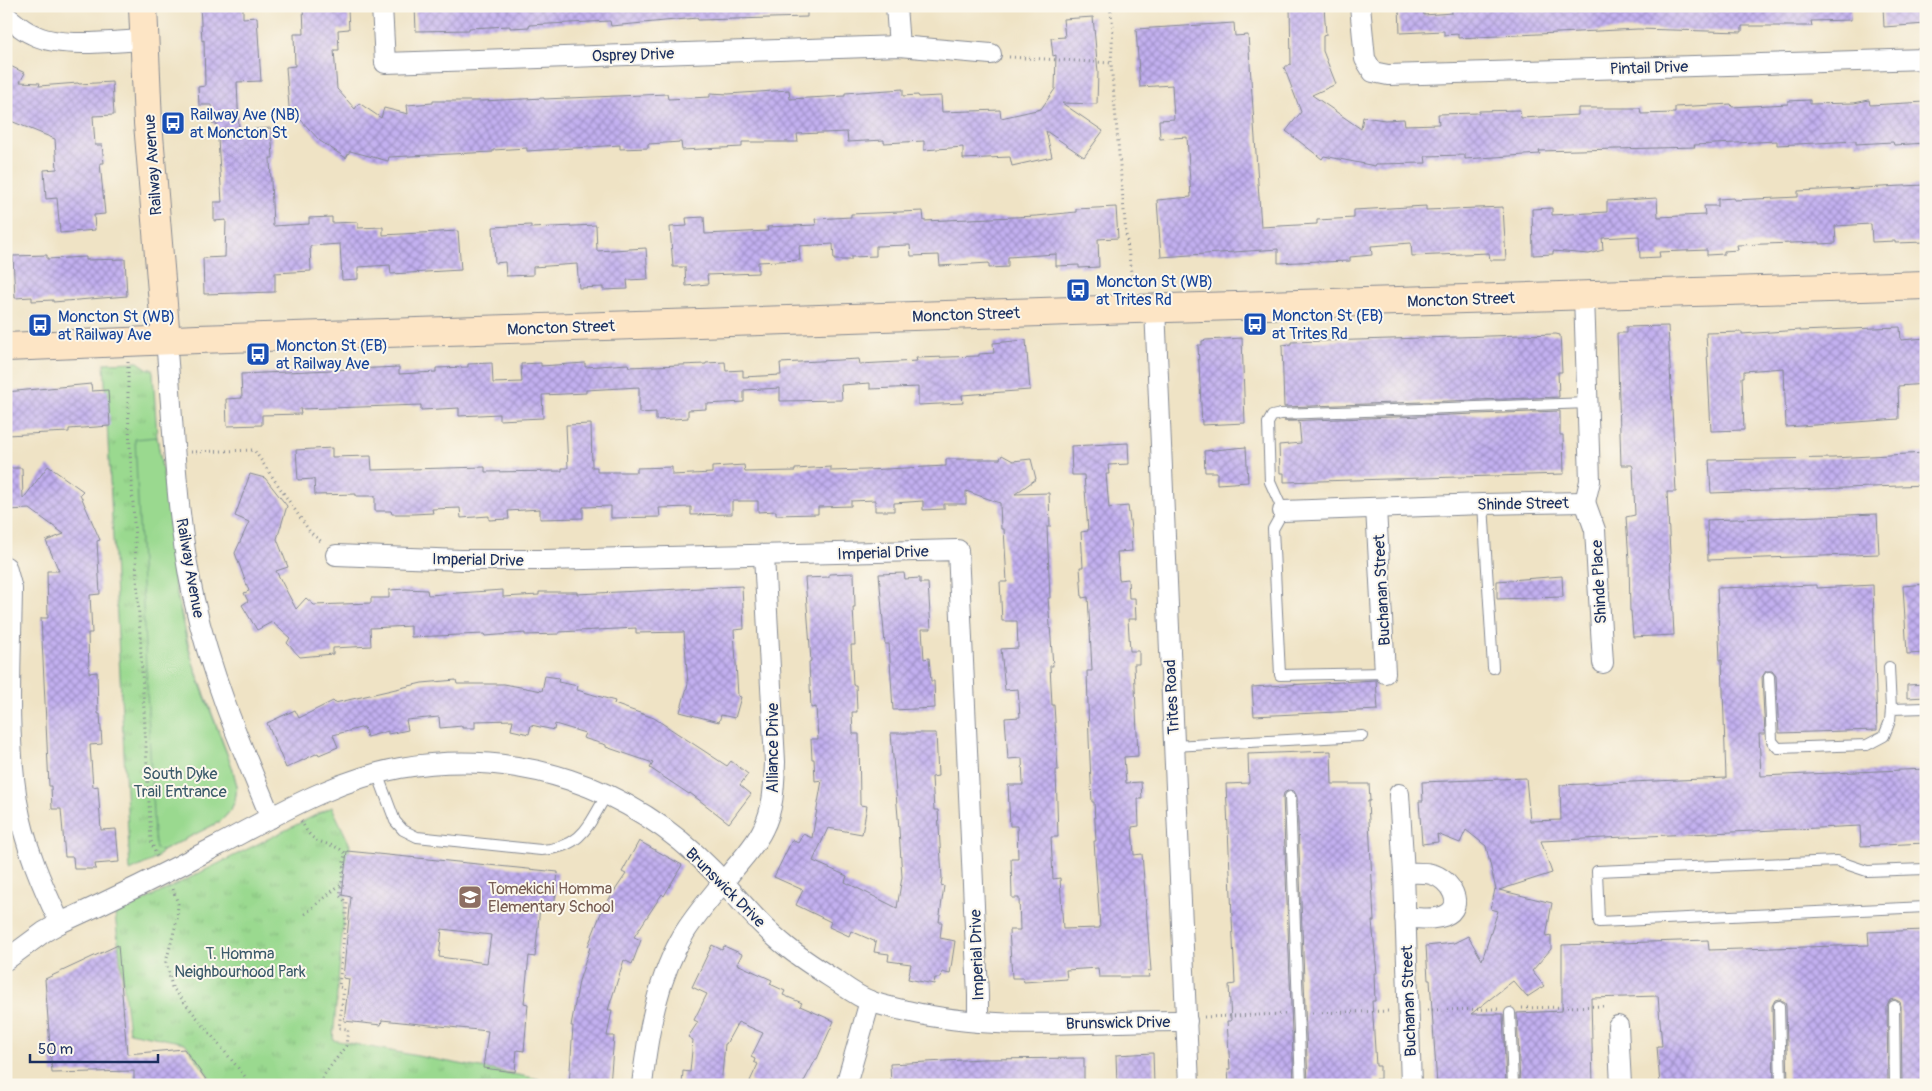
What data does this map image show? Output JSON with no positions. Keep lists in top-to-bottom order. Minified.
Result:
{"streets":{"street":["Osprey Drive","Pintail Drive","Railway Avenue","Moncton Street","Shinde Street","Imperial Drive","Shinde Place","Buchanan Street","Trites Road","Alliance Drive","Brunswick Drive"]},"crossings":[["Railway Avenue","Moncton Street"],["Railway Avenue","Brunswick Drive"],["Moncton Street","Shinde Street"],["Moncton Street","Trites Road"],["Shinde Street","Shinde Place"],["Shinde Street","Buchanan Street"],["Imperial Drive","Alliance Drive"],["Imperial Drive","Brunswick Drive"],["Trites Road","Brunswick Drive"],["Alliance Drive","Brunswick Drive"]],"parks":["South Dyke Trail Entrance","T. Homma Neighbourhood Park"],"places":{"bus stop":["Railway Ave (NB) at Moncton St","Moncton St (WB) at Trites Rd","Moncton St (EB) at Trites Rd","Moncton St (WB) at Railway Ave","Moncton St (EB) at Railway Ave"],"school or university":["Tomekichi Homma Elementary School"]},"scale_bar":"50 m"}
